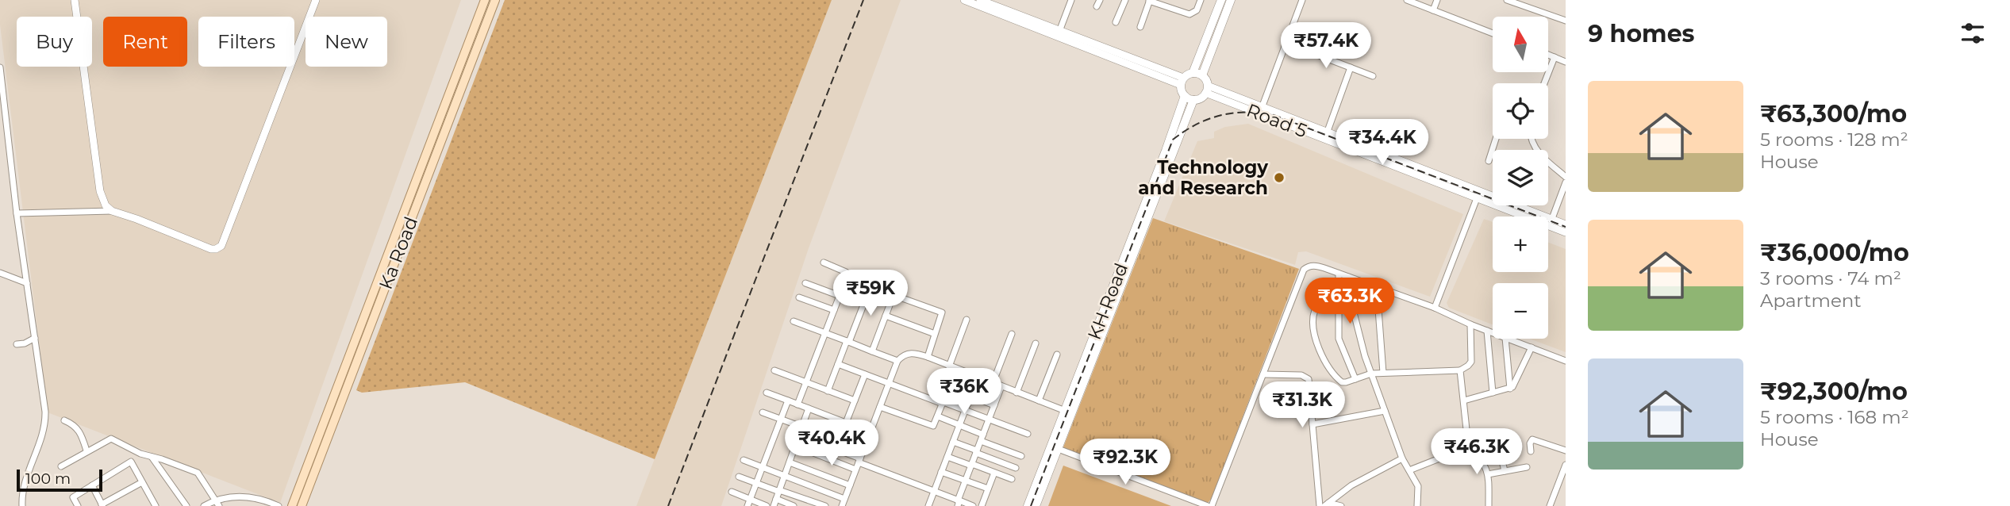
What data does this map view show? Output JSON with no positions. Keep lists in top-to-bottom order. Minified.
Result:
{"streets":{"main road":["Ka Road","KH Road"],"street":["Road 5"]},"crossings":[["Road 5","KH Road"]],"places":["Technology and Research"],"scale_bar":"100 m","north":"top","page":{"heading":"9 homes","map_buttons":["+","−"],"chip":["Buy","Rent","Filters","New"],"price":["₹57.4K","₹34.4K","₹59K","₹63.3K","₹36K","₹31.3K","₹40.4K","₹46.3K","₹92.3K"],"list":[{"name":"₹63,300/mo","note":"5 rooms · 128 m² · House"},{"name":"₹36,000/mo","note":"3 rooms · 74 m² · Apartment"},{"name":"₹92,300/mo","note":"5 rooms · 168 m² · House"}],"scale":"100 m"}}
